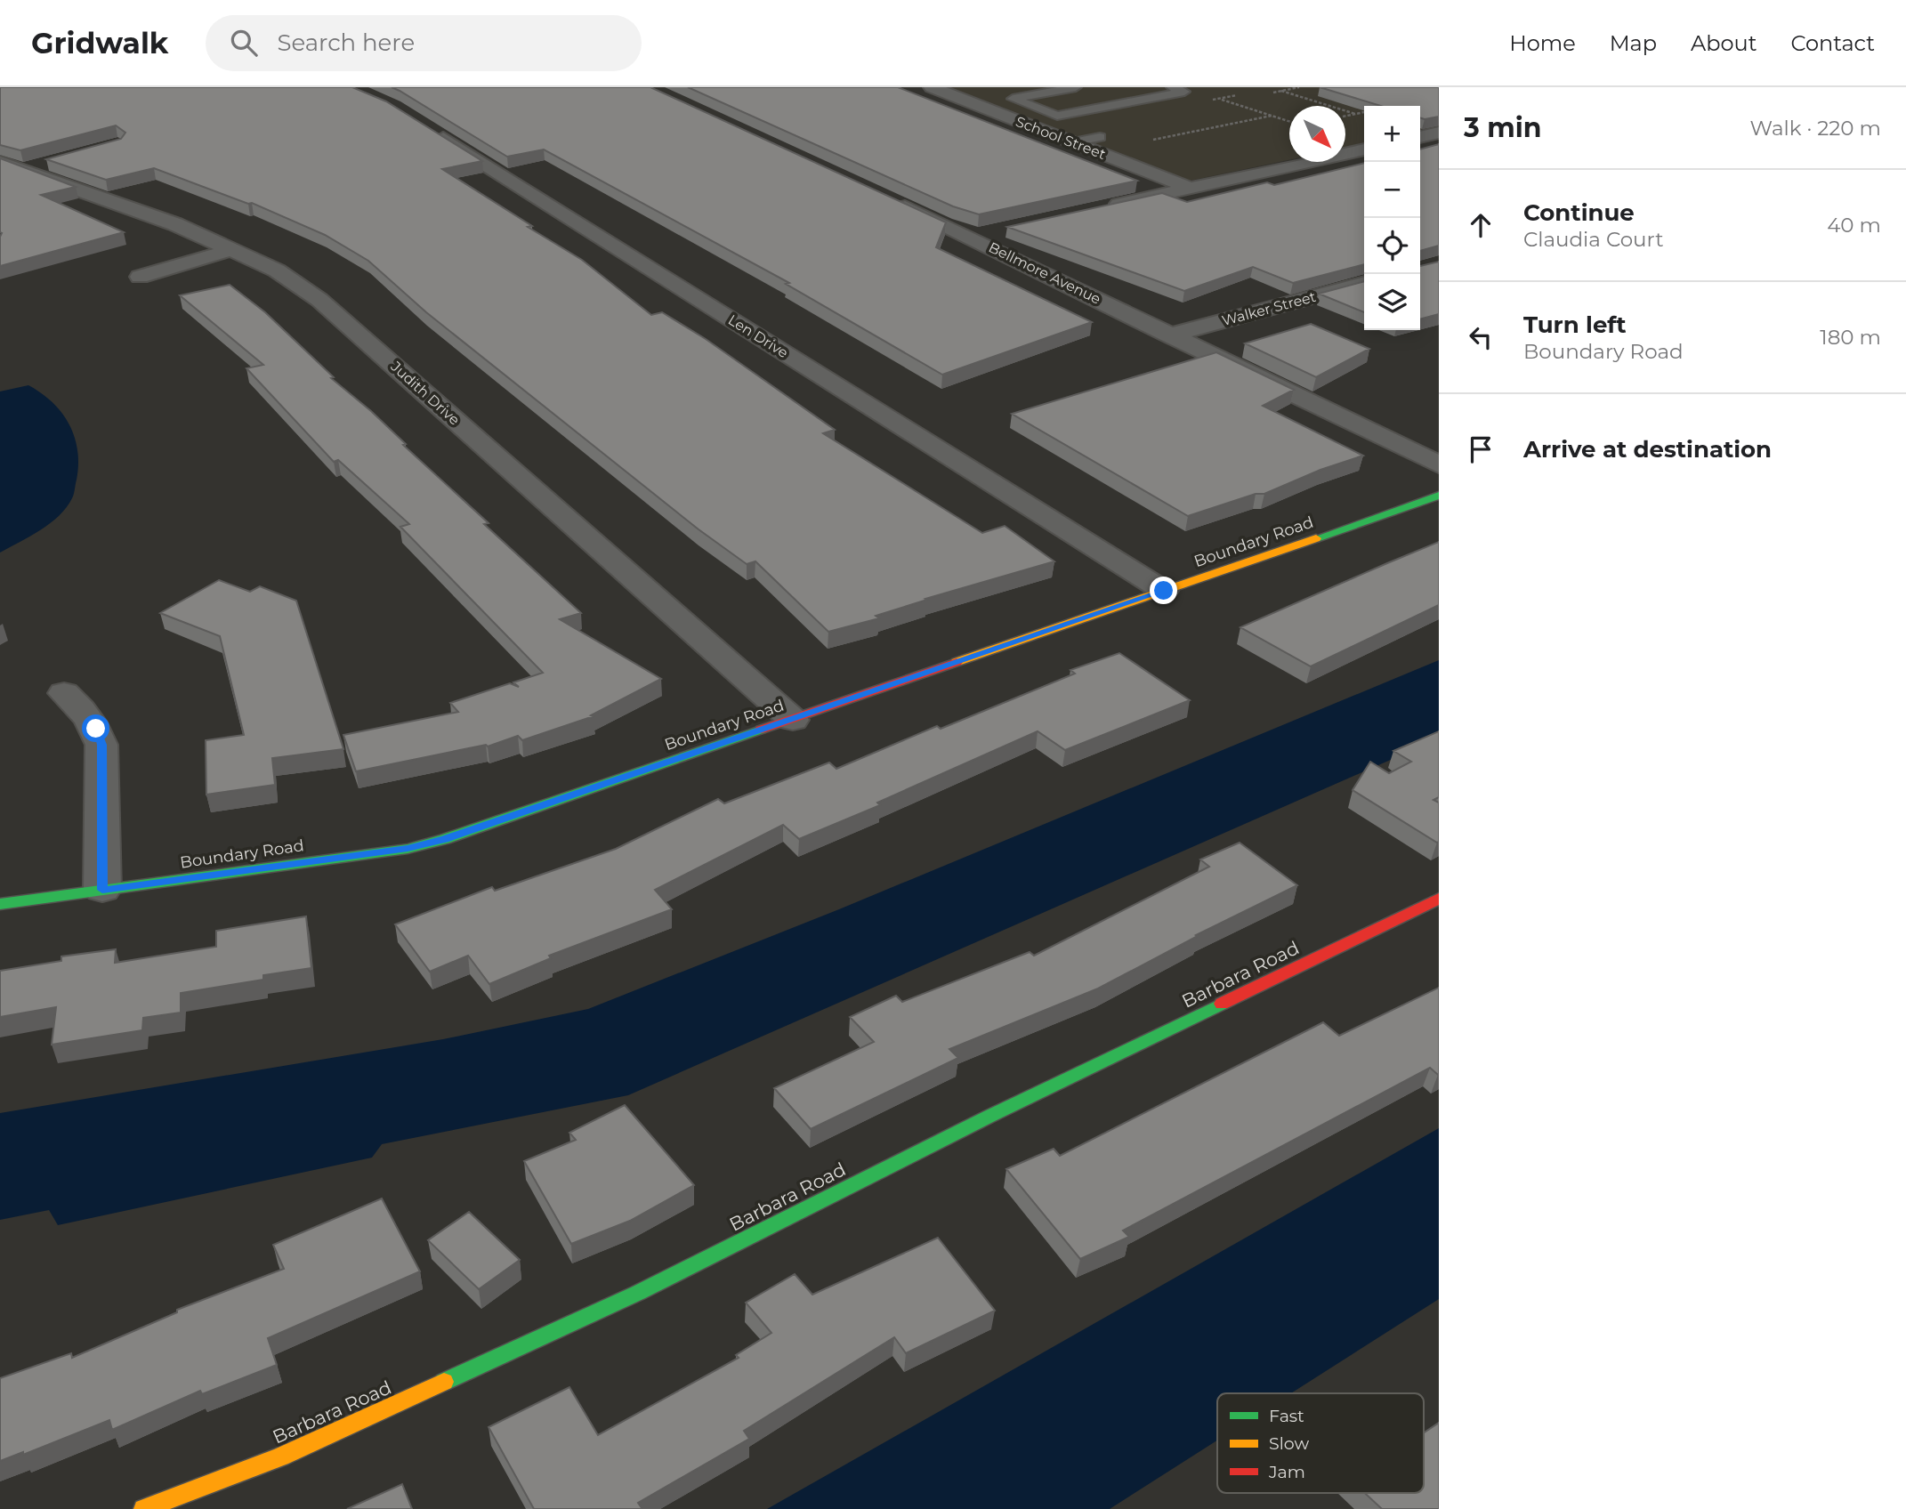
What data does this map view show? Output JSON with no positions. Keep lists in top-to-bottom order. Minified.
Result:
{"streets":{"street":["School Street","Bellmore Avenue","Walker Street","Len Drive","Judith Drive","Boundary Road","Barbara Road"]},"crossings":[["Bellmore Avenue","Walker Street"],["Len Drive","Boundary Road"],["Judith Drive","Boundary Road"]],"legend":["Fast","Slow","Jam"],"north":"bottom right","page":{"header":"Gridwalk","search":"Search here","nav":["Home","Map","About","Contact"],"heading":["3 min","Walk · 220 m"],"map_buttons":["+","−"],"list":[["Continue","Claudia Court","40 m"],["Turn left","Boundary Road","180 m"],"Arrive at destination"]}}
